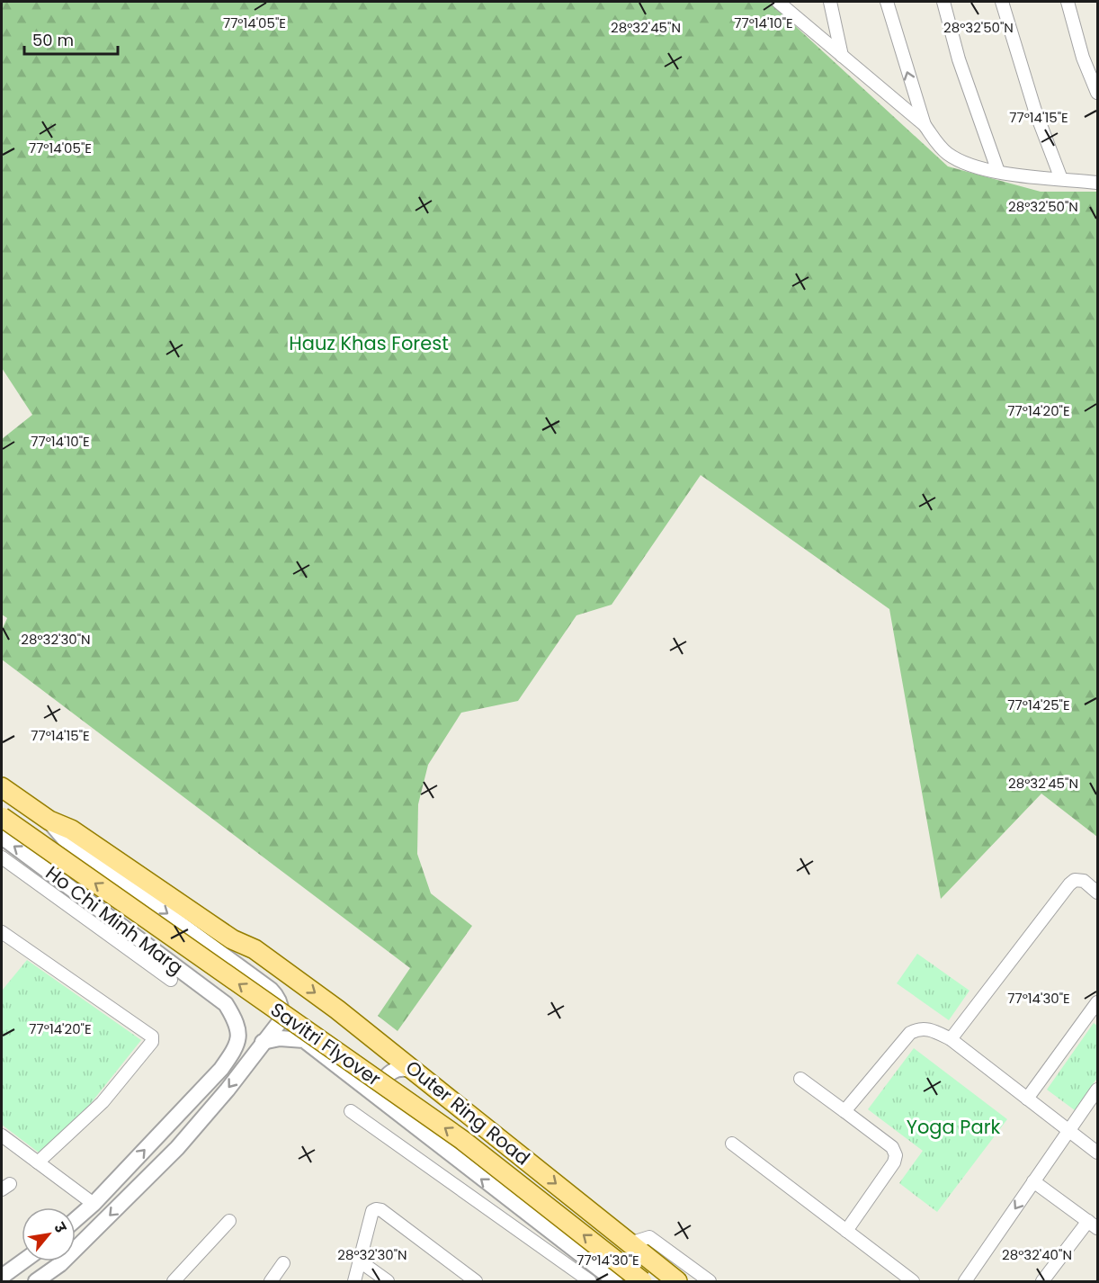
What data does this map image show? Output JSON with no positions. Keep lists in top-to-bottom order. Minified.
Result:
{"streets":{"main road":["Ho Chi Minh Marg","Savitri Flyover","Outer Ring Road"]},"crossings":[["Ho Chi Minh Marg","Outer Ring Road"]],"one_way":["Savitri Flyover","Outer Ring Road"],"parks":["Hauz Khas Forest","Yoga Park"],"scale_bar":"50 m","north":"top right","coordinates":["77°14'05\"E","77°14'10\"E","28°32'45\"N","28°32'50\"N","77°14'15\"E","77°14'20\"E","28°32'30\"N","77°14'25\"E","77°14'30\"E","28°32'40\"N"]}
